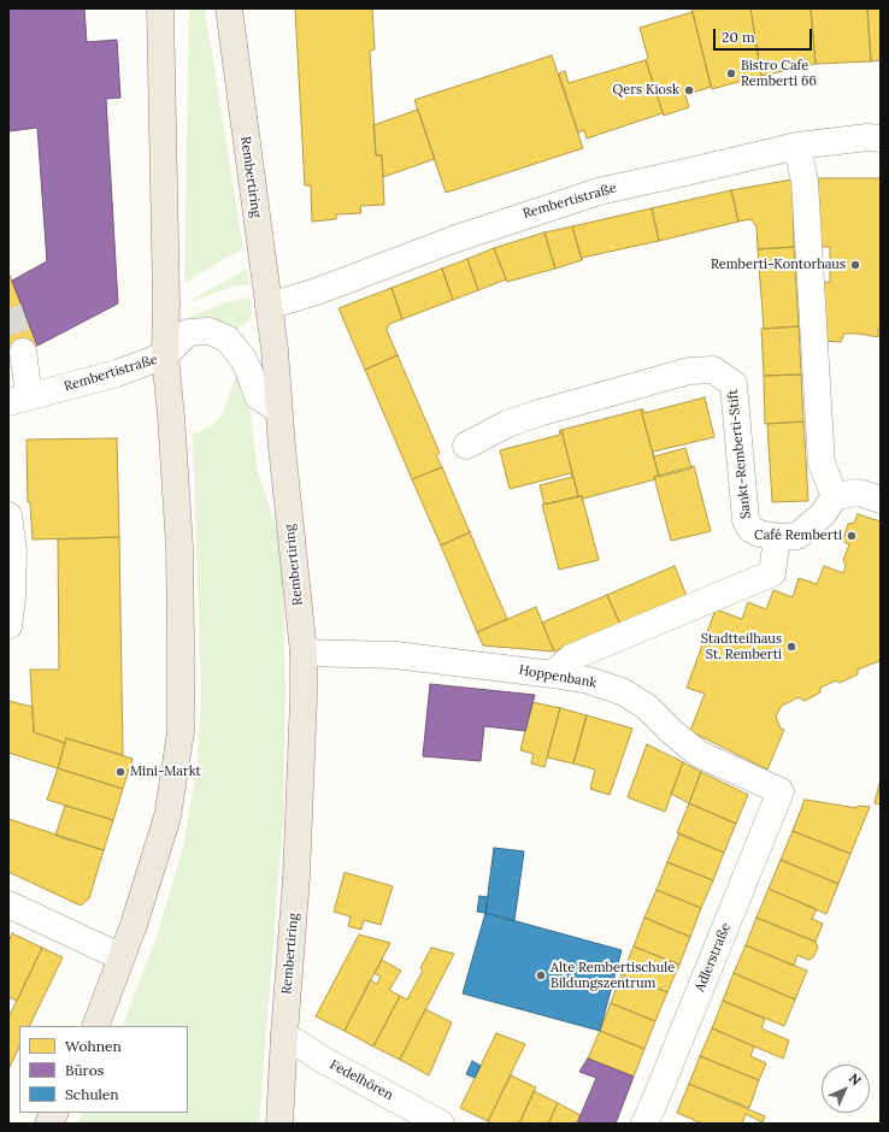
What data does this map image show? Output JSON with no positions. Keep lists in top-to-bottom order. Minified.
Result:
{"streets":{"main road":["Rembertiring"],"street":["Rembertistraße","Sankt-Remberti-Stift","Hoppenbank","Adlerstraße","Fedelhören"]},"crossings":[["Rembertiring","Rembertistraße"],["Rembertiring","Hoppenbank"],["Rembertiring","Fedelhören"],["Hoppenbank","Adlerstraße"]],"places":["Bistro Cafe Remberti 66","Qers Kiosk","Remberti-Kontorhaus","Café Remberti","Stadtteilhaus St. Remberti","Mini-Markt","Alte Rembertischule Bildungszentrum"],"legend":["Wohnen","Büros","Schulen"],"scale_bar":"20 m","north":"top right"}
